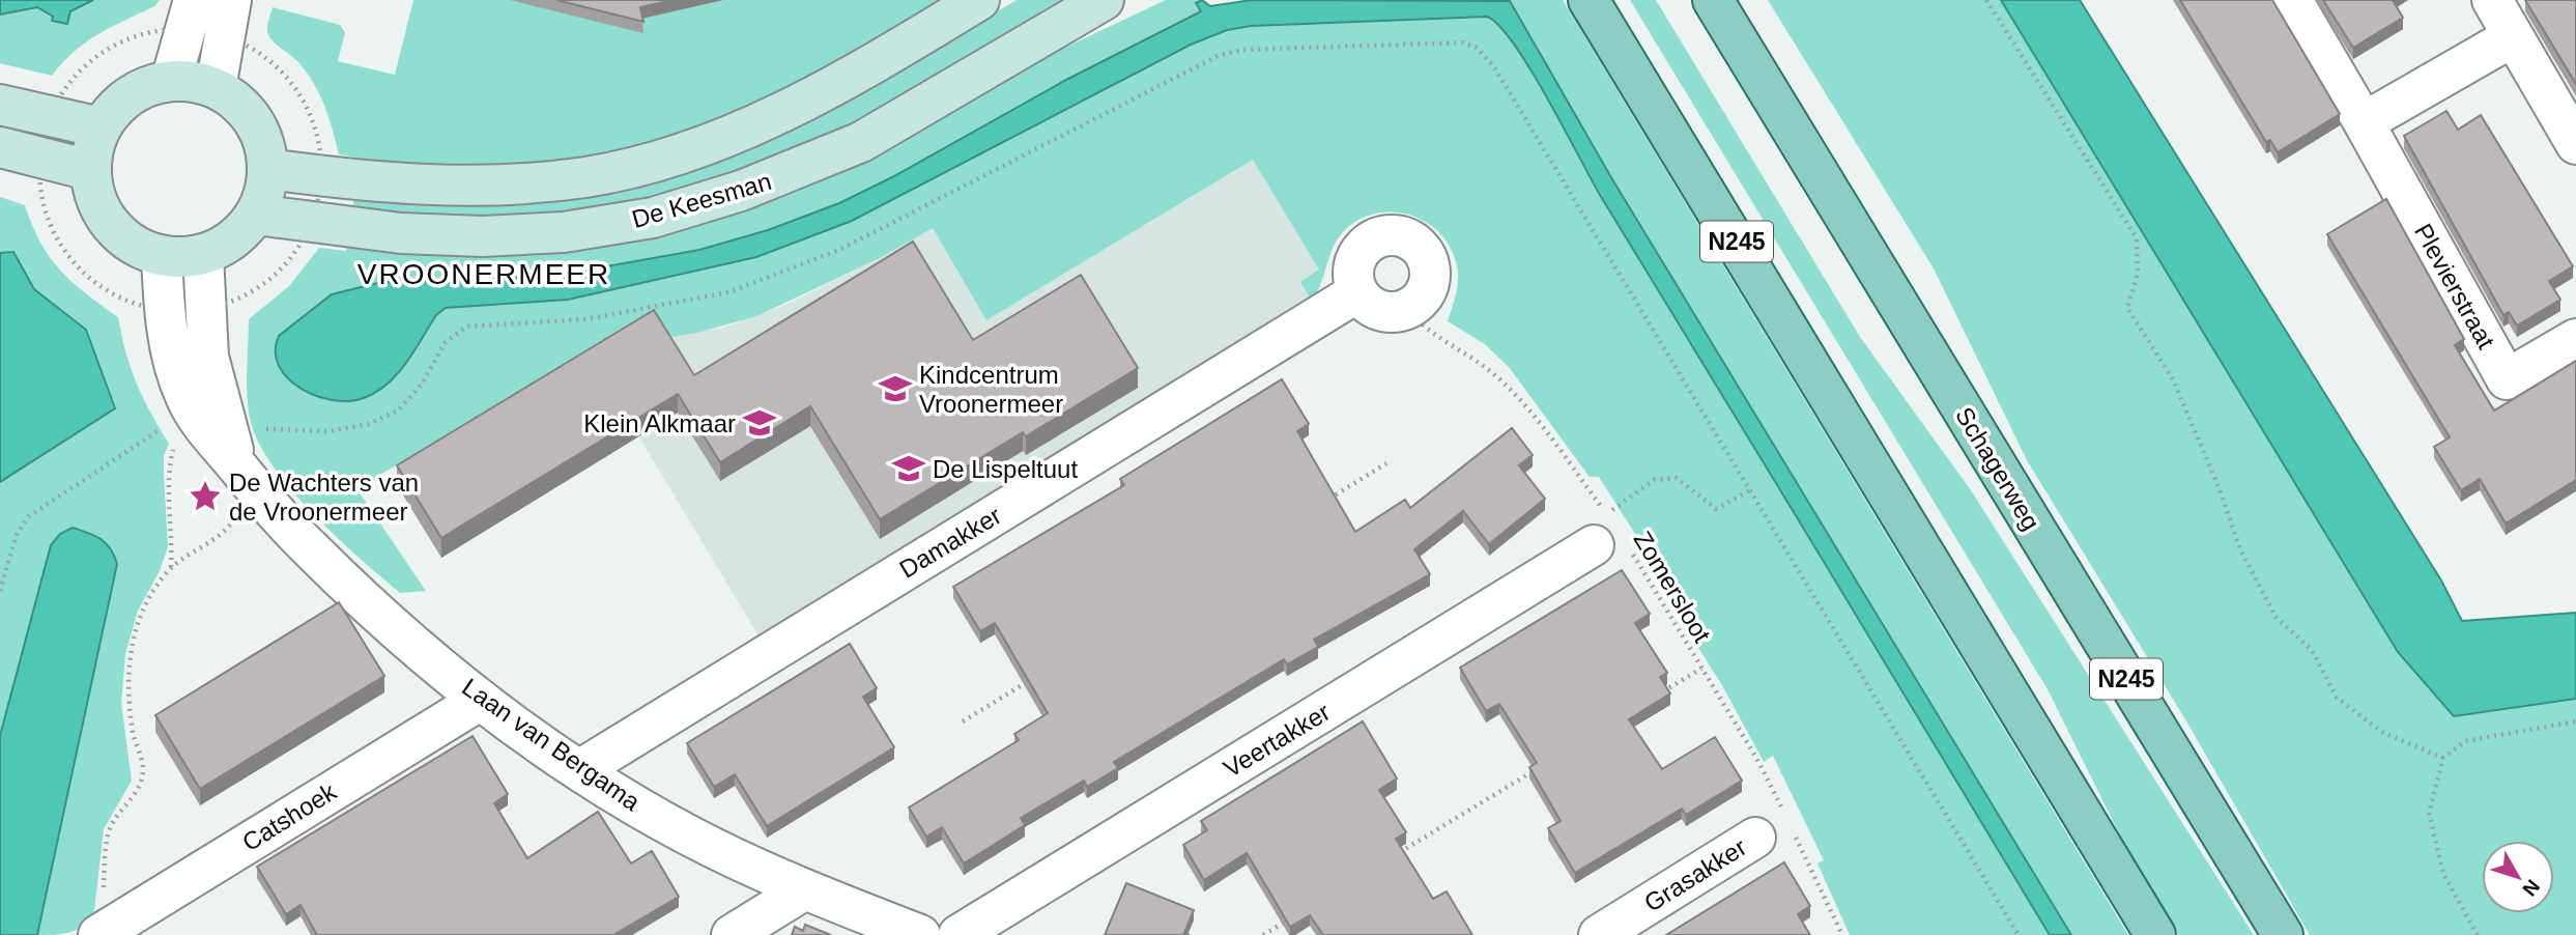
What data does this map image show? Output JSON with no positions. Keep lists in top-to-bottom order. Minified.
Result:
{"streets":{"main road":["N245","Schagerweg"],"street":["De Keesman","Plevierstraat","Damakker","Veertakker","Laan van Bergama","Catshoek","Grasakker"],"path":["Zomersloot"]},"crossings":[["De Keesman","Laan van Bergama"],["Damakker","Zomersloot"],["Damakker","Laan van Bergama"],["Zomersloot","Veertakker"],["Zomersloot","Grasakker"],["Laan van Bergama","Catshoek"]],"districts":["VROONERMEER"],"places":{"school or university":["Kindcentrum Vroonermeer","Klein Alkmaar","De Lispeltuut"],"place":["De Wachters van de Vroonermeer"]},"north":"bottom right"}
